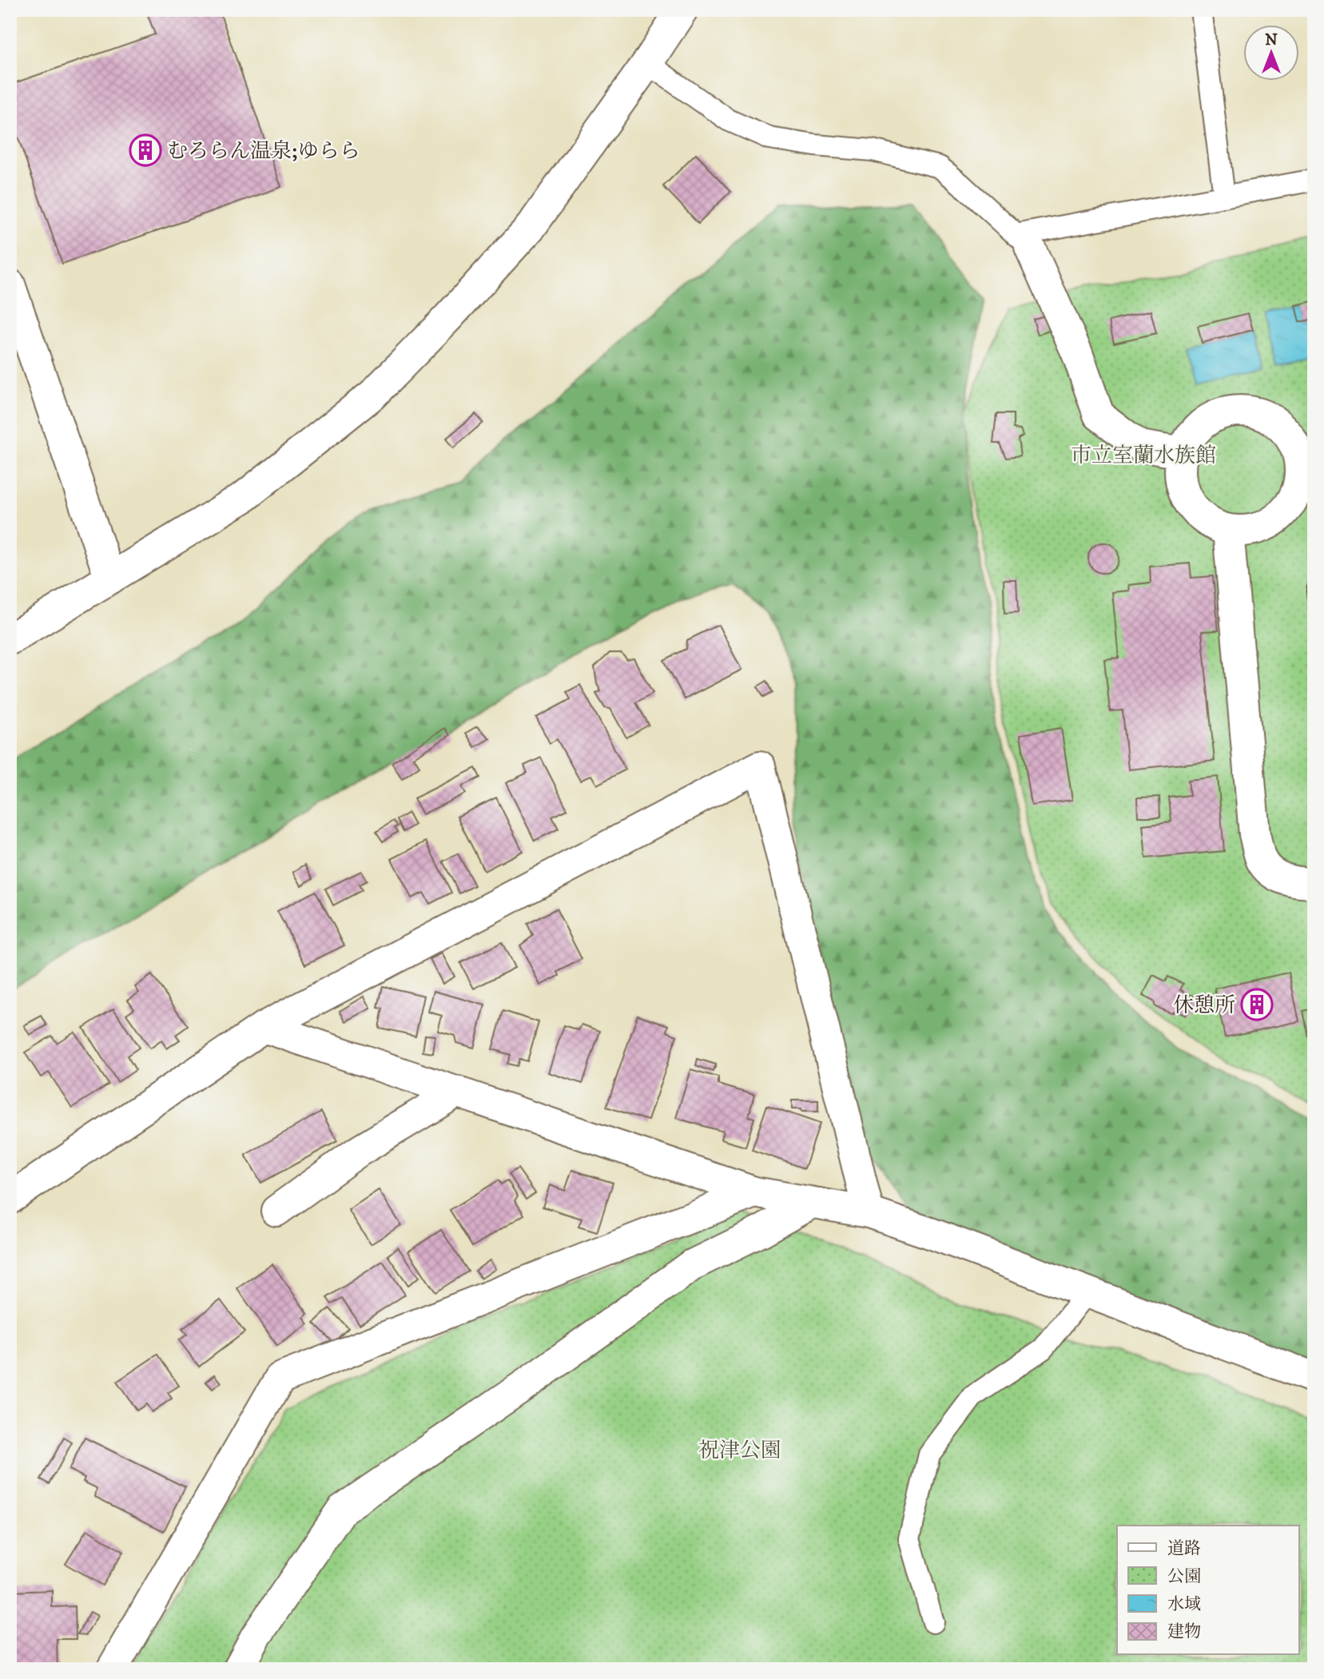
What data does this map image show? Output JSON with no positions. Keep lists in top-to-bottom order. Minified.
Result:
{"parks":["市立室蘭水族館","祝津公園"],"places":{"building":["むろらん温泉;ゆらら","休憩所"]},"legend":["道路","公園","水域","建物"],"north":"top"}
